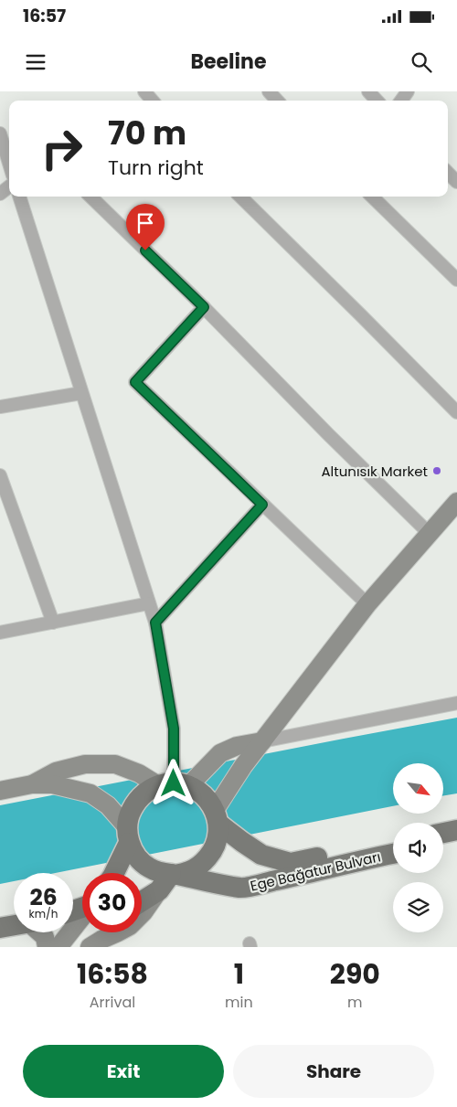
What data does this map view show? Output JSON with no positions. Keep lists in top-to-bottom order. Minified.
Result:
{"streets":{"main road":["Ege Bağatur Bulvarı"]},"places":["Altunısık Market"],"north":"bottom right","page":{"status":"16:57","header":"Beeline","turn":["70 m","Turn right"],"speed":"26 km/h","limit":"30","eta":["16:58","Arrival","1","min","290","m"],"buttons":["Exit","Share"]}}
